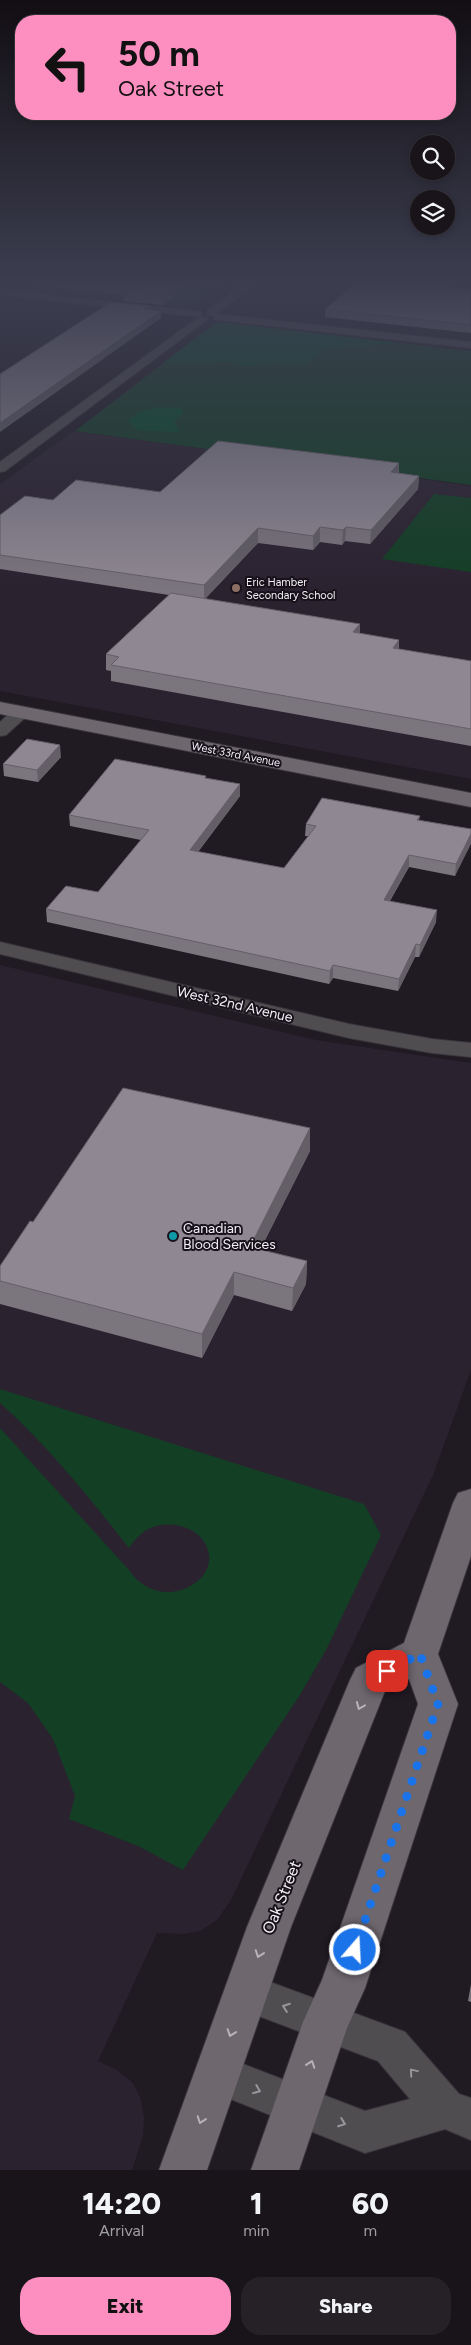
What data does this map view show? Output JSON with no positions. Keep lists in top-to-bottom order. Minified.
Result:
{"streets":{"main road":["West 33rd Avenue","Oak Street"],"street":["West 32nd Avenue"]},"places":["Eric Hamber Secondary School","Canadian Blood Services"],"page":{"turn":["50 m","Oak Street"],"eta":["14:20","Arrival","1","min","60","m"],"buttons":["Exit","Share"]}}
